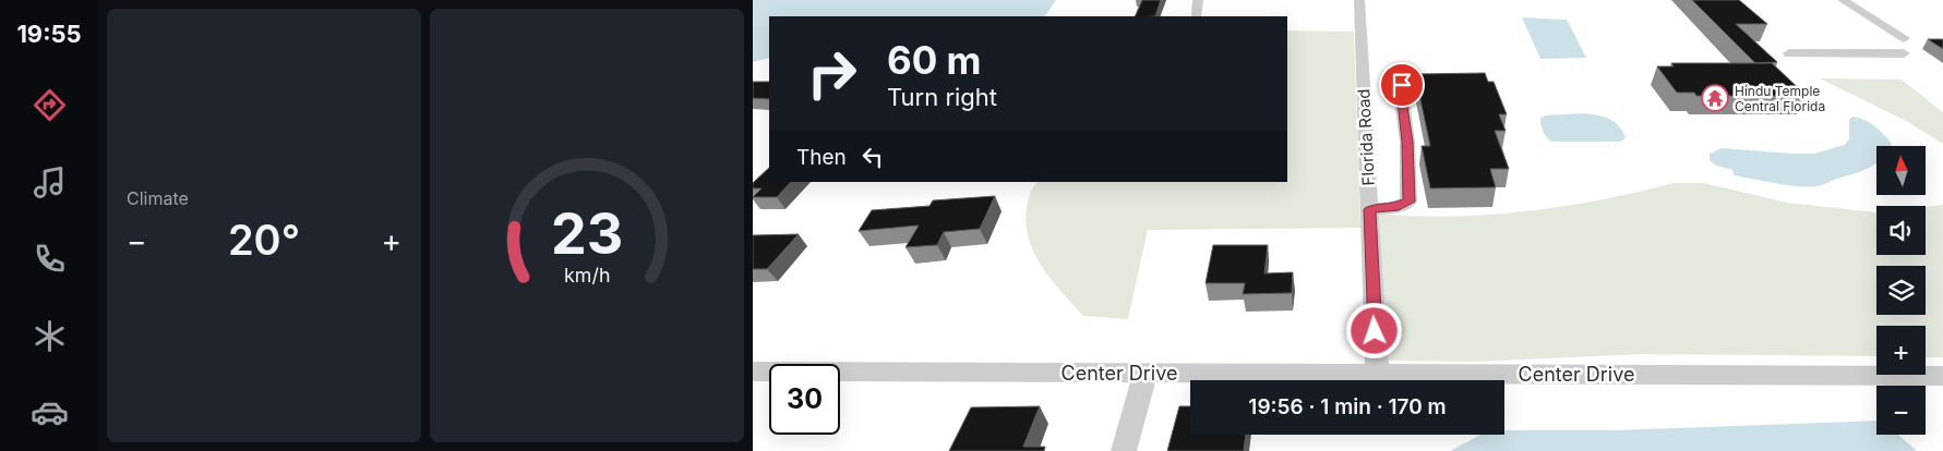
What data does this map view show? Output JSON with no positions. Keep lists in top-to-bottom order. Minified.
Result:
{"streets":{"street":["Florida Road","Center Drive"]},"crossings":[["Florida Road","Center Drive"]],"places":{"temple":["Hindu Temple Central Florida"]},"north":"top","page":{"tabs":"19:55","tile":"Climate","turn":["60 m","Turn right"],"then":"Then","map_buttons":["+","−"],"heat":["−","20°","+"],"limit":"30","trip":"19:56 · 1 min · 170 m","gauge":["23","km/h"]}}
